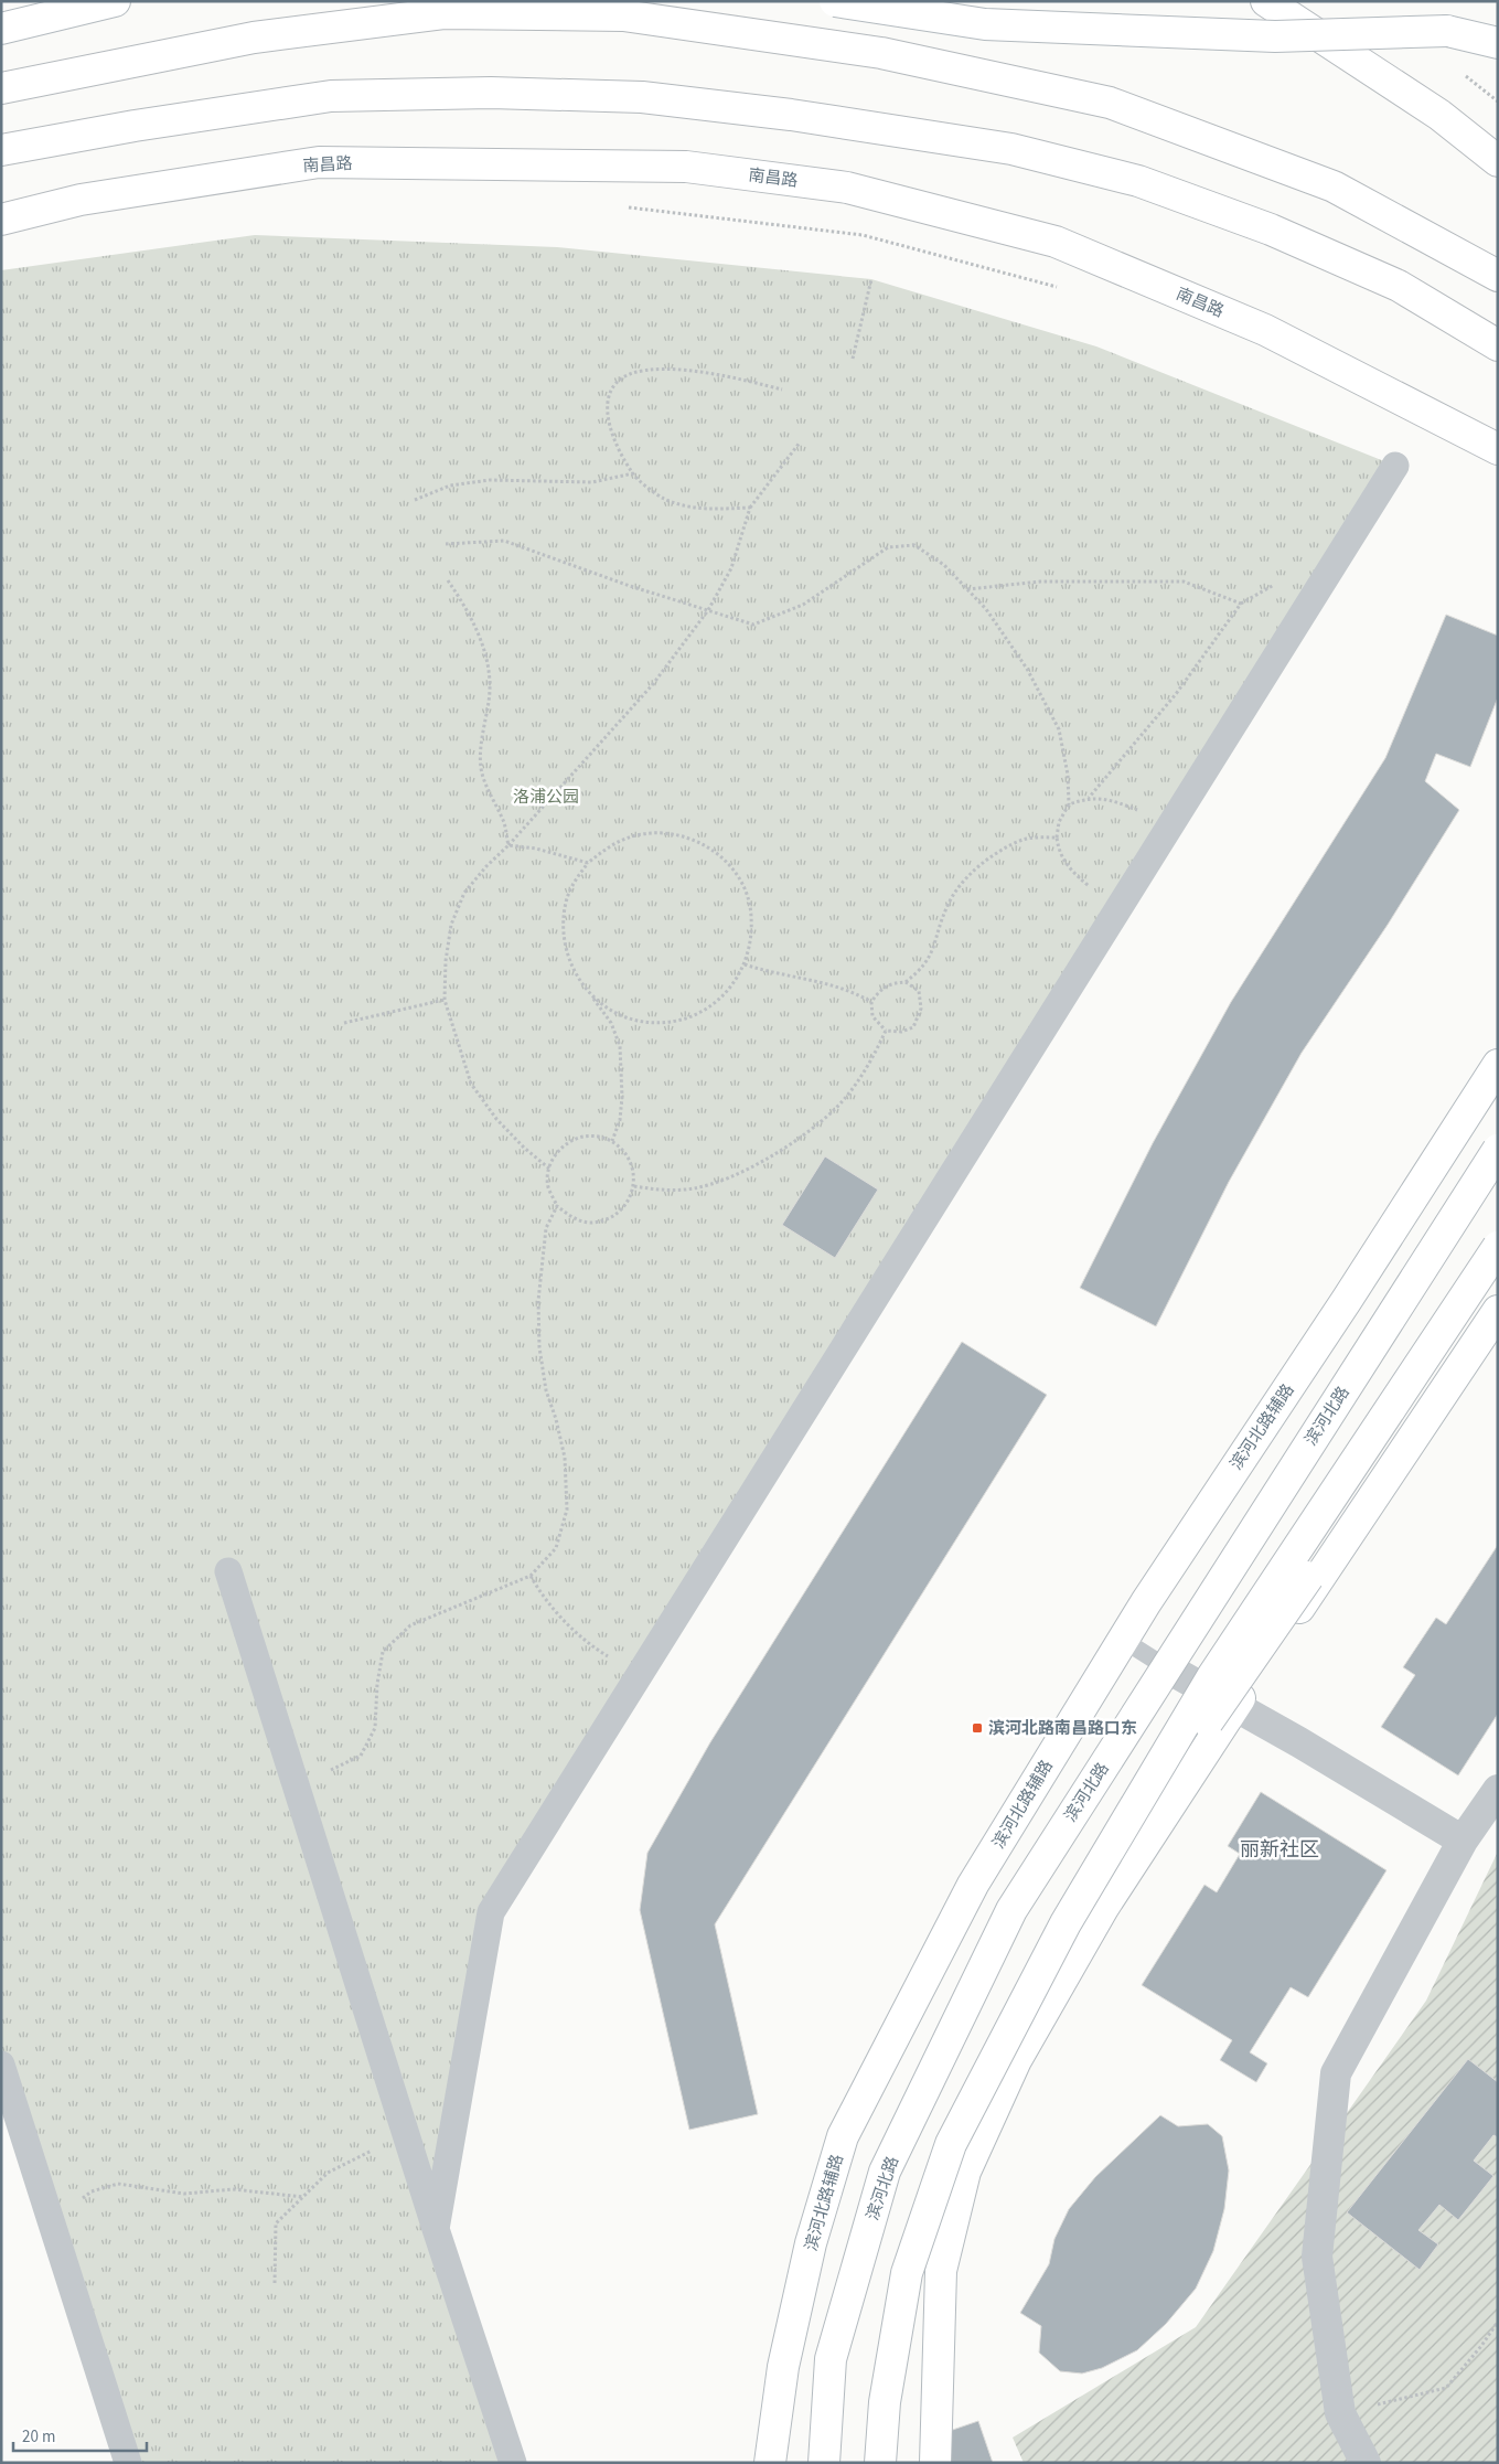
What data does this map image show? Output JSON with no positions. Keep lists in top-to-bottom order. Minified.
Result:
{"streets":{"main road":["南昌路","滨河北路","滨河北路辅路"]},"districts":["丽新社区"],"parks":["洛浦公园"],"places":{"transit":["滨河北路南昌路口东"]},"scale_bar":"20 m"}
